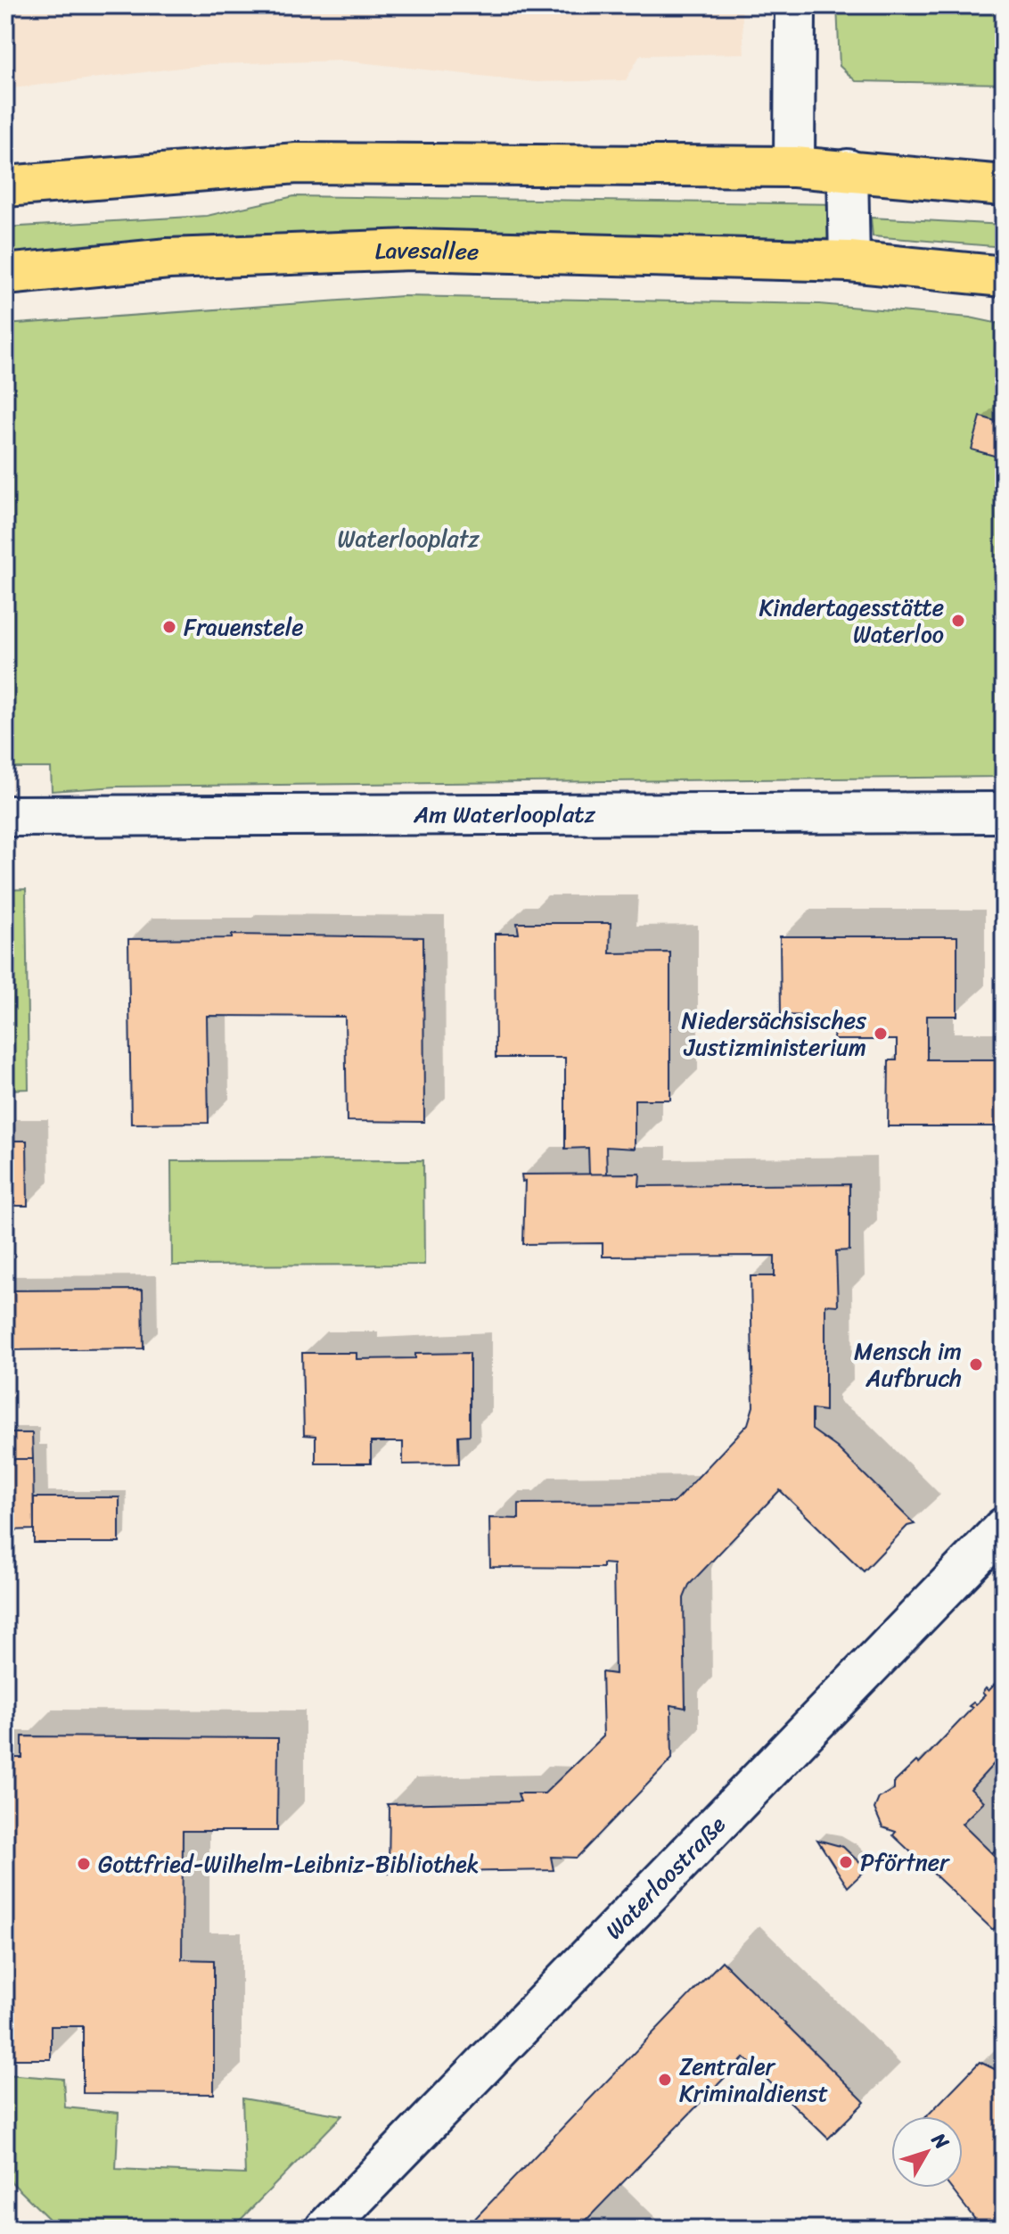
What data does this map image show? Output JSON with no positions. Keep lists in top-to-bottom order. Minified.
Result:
{"streets":{"main road":["Lavesallee"],"street":["Am Waterlooplatz","Waterloostraße"]},"parks":["Waterlooplatz"],"places":["Kindertagesstätte Waterloo","Frauenstele","Niedersächsisches Justizministerium","Mensch im Aufbruch","Pförtner","Gottfried-Wilhelm-Leibniz-Bibliothek","Zentraler Kriminaldienst"],"north":"top right"}
